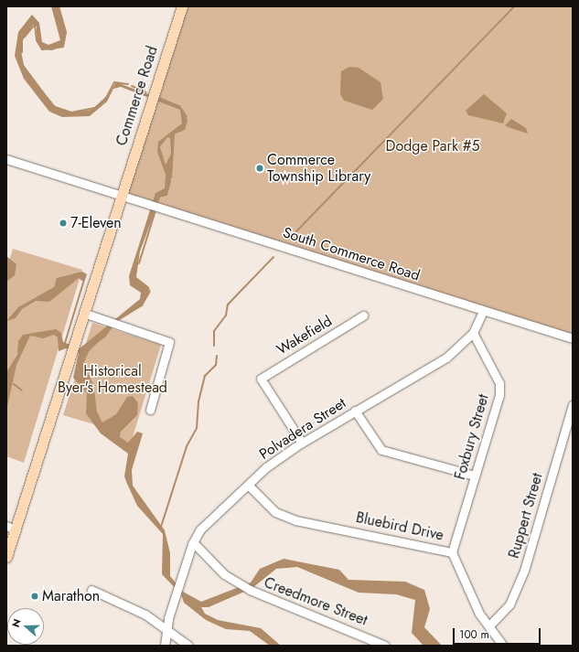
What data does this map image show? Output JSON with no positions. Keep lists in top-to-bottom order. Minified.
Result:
{"streets":{"main road":["Commerce Road"],"street":["South Commerce Road","Wakefield","Polvadera Street","Foxbury Street","Ruppert Street","Bluebird Drive","Creedmore Street"]},"crossings":[["Commerce Road","South Commerce Road"],["South Commerce Road","Polvadera Street"],["Wakefield","Polvadera Street"],["Polvadera Street","Foxbury Street"],["Polvadera Street","Bluebird Drive"],["Polvadera Street","Creedmore Street"],["Foxbury Street","Bluebird Drive"],["Ruppert Street","Bluebird Drive"]],"parks":["Dodge Park #5","Historical Byer's Homestead"],"places":["Commerce Township Library","7-Eleven","Marathon"],"scale_bar":"100 m","north":"left"}
